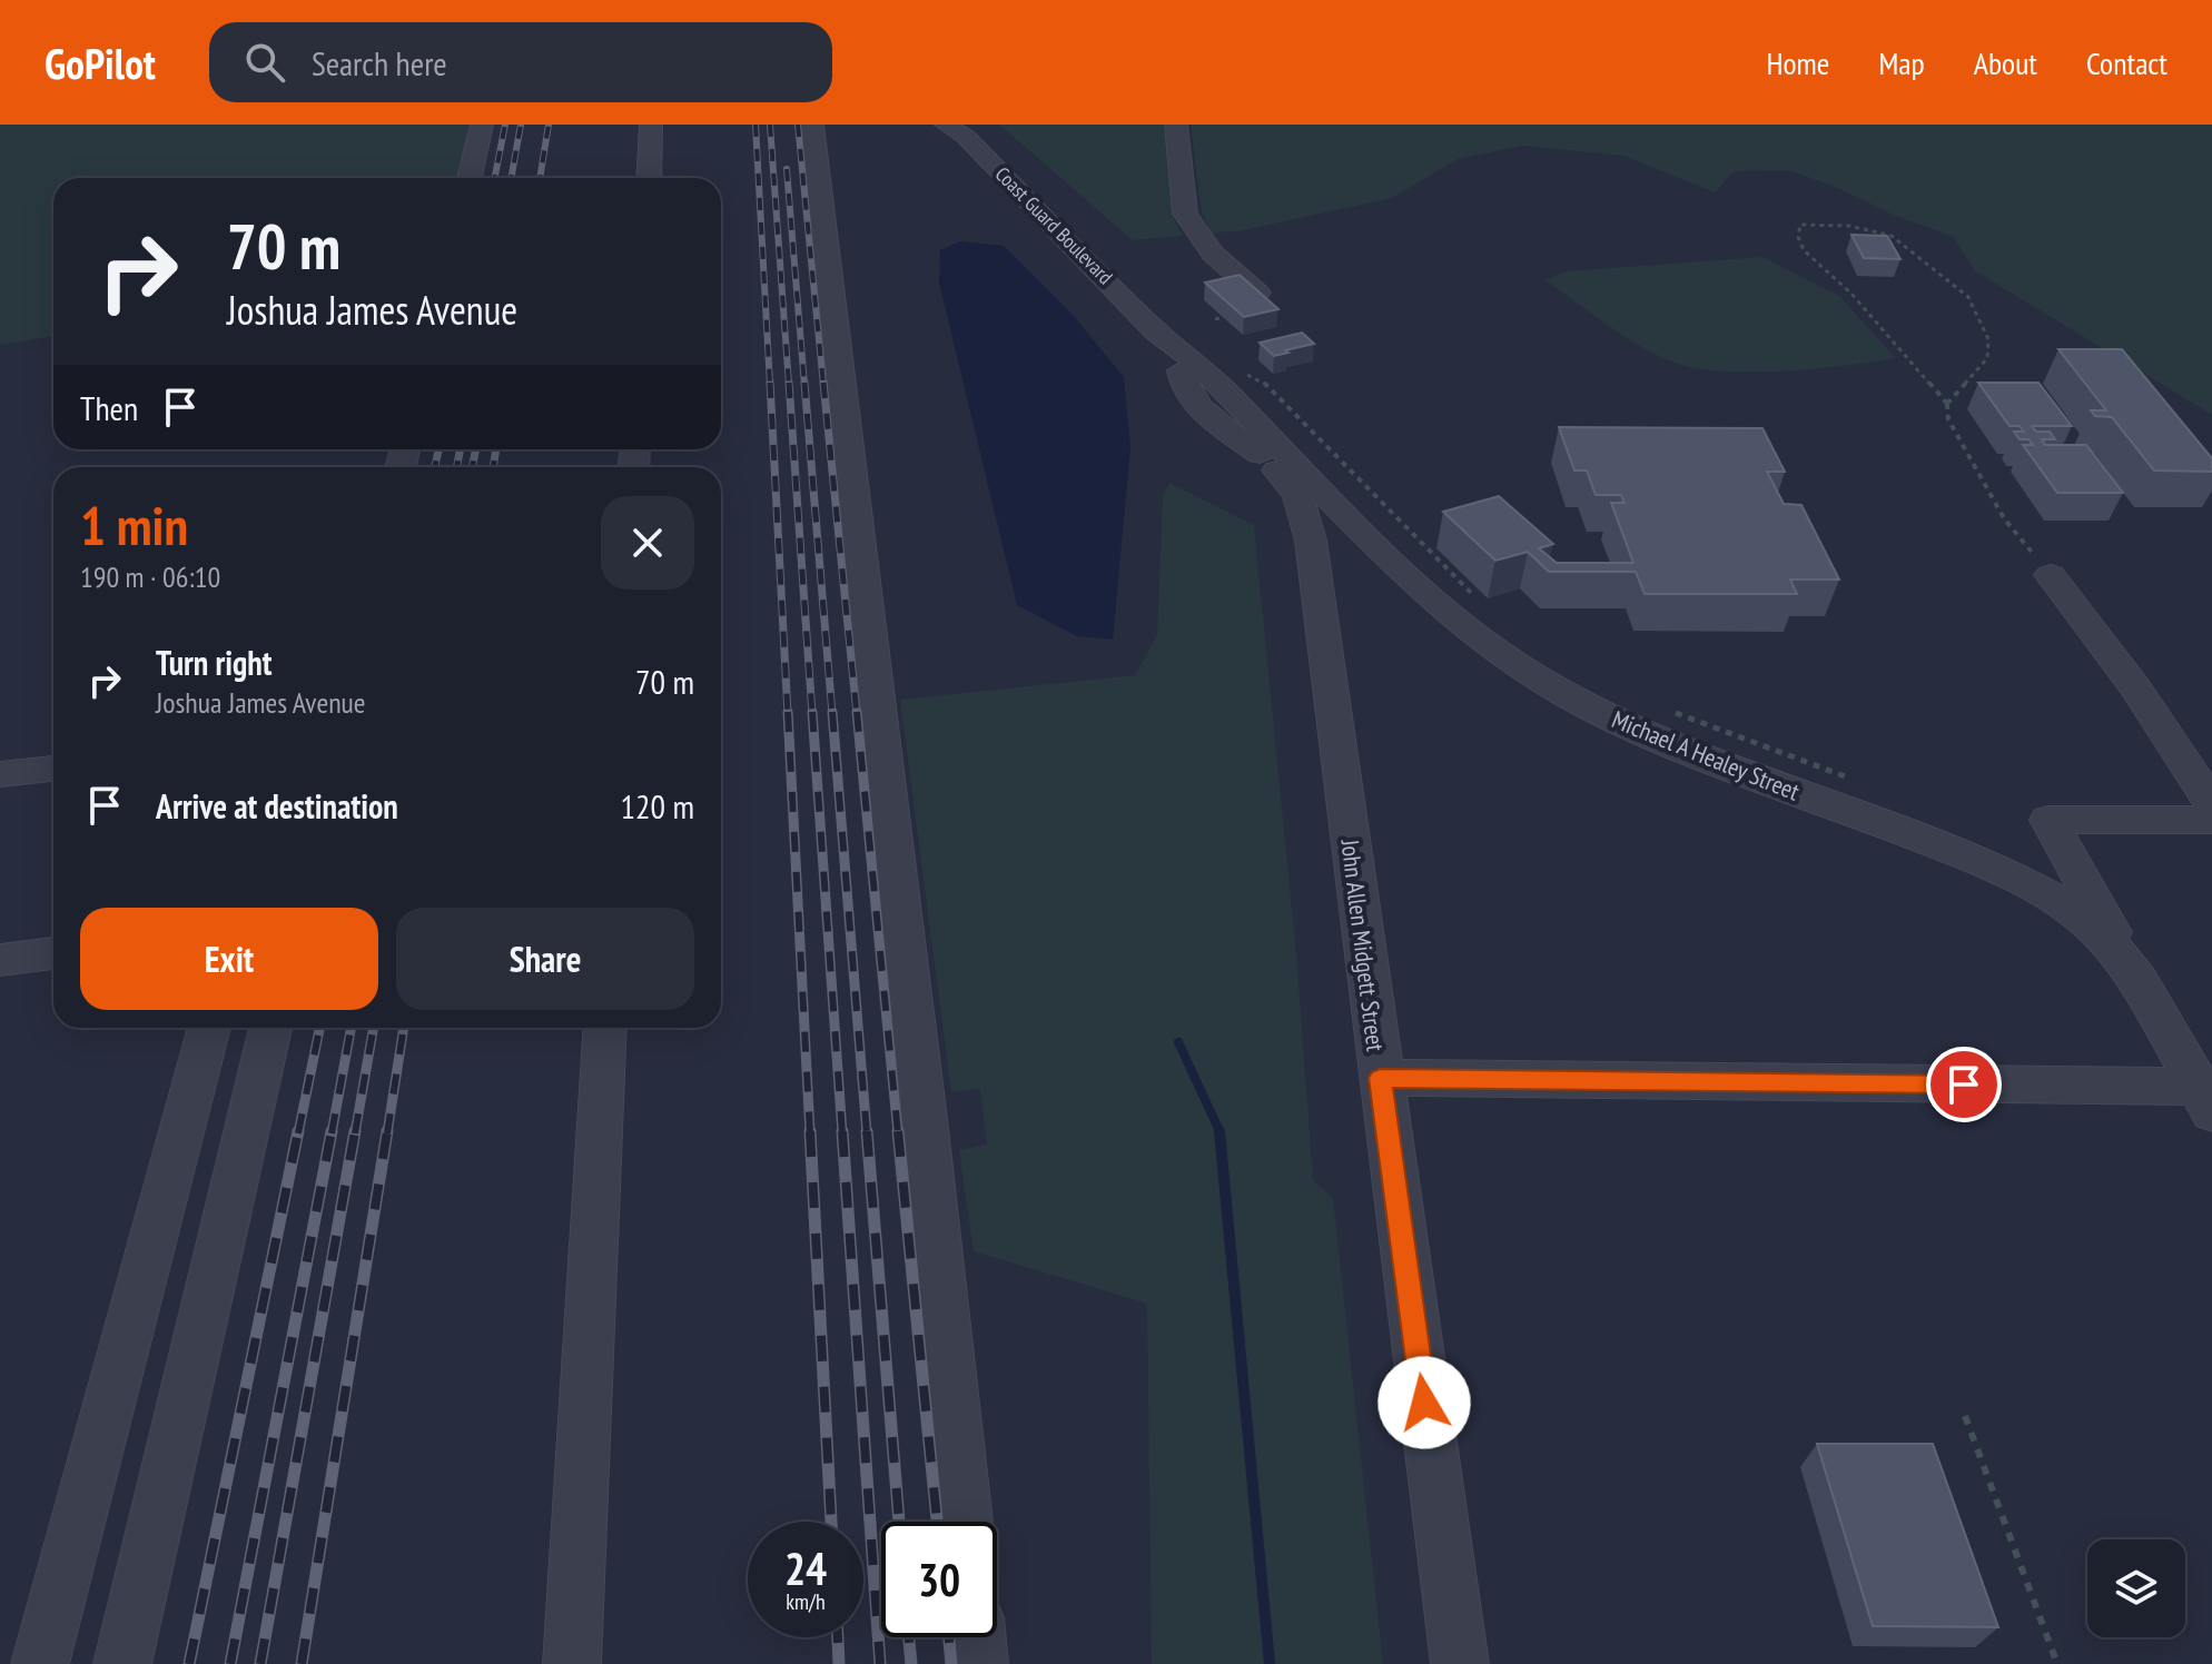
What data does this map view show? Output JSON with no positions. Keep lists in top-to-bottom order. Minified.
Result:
{"streets":{"street":["Coast Guard Boulevard","Michael A Healey Street","John Allen Midgett Street"]},"crossings":[["Coast Guard Boulevard","Michael A Healey Street"],["Coast Guard Boulevard","John Allen Midgett Street"],["Michael A Healey Street","John Allen Midgett Street"]],"page":{"header":"GoPilot","search":"Search here","nav":["Home","Map","About","Contact"],"turn":["70 m","Joshua James Avenue"],"then":"Then","heading":["1 min","190 m · 06:10"],"list":[{"name":"Turn right","note":"Joshua James Avenue","value":"70 m"},{"name":"Arrive at destination","value":"120 m"}],"buttons":["Exit","Share"],"speed":"24 km/h","limit":"30"}}
